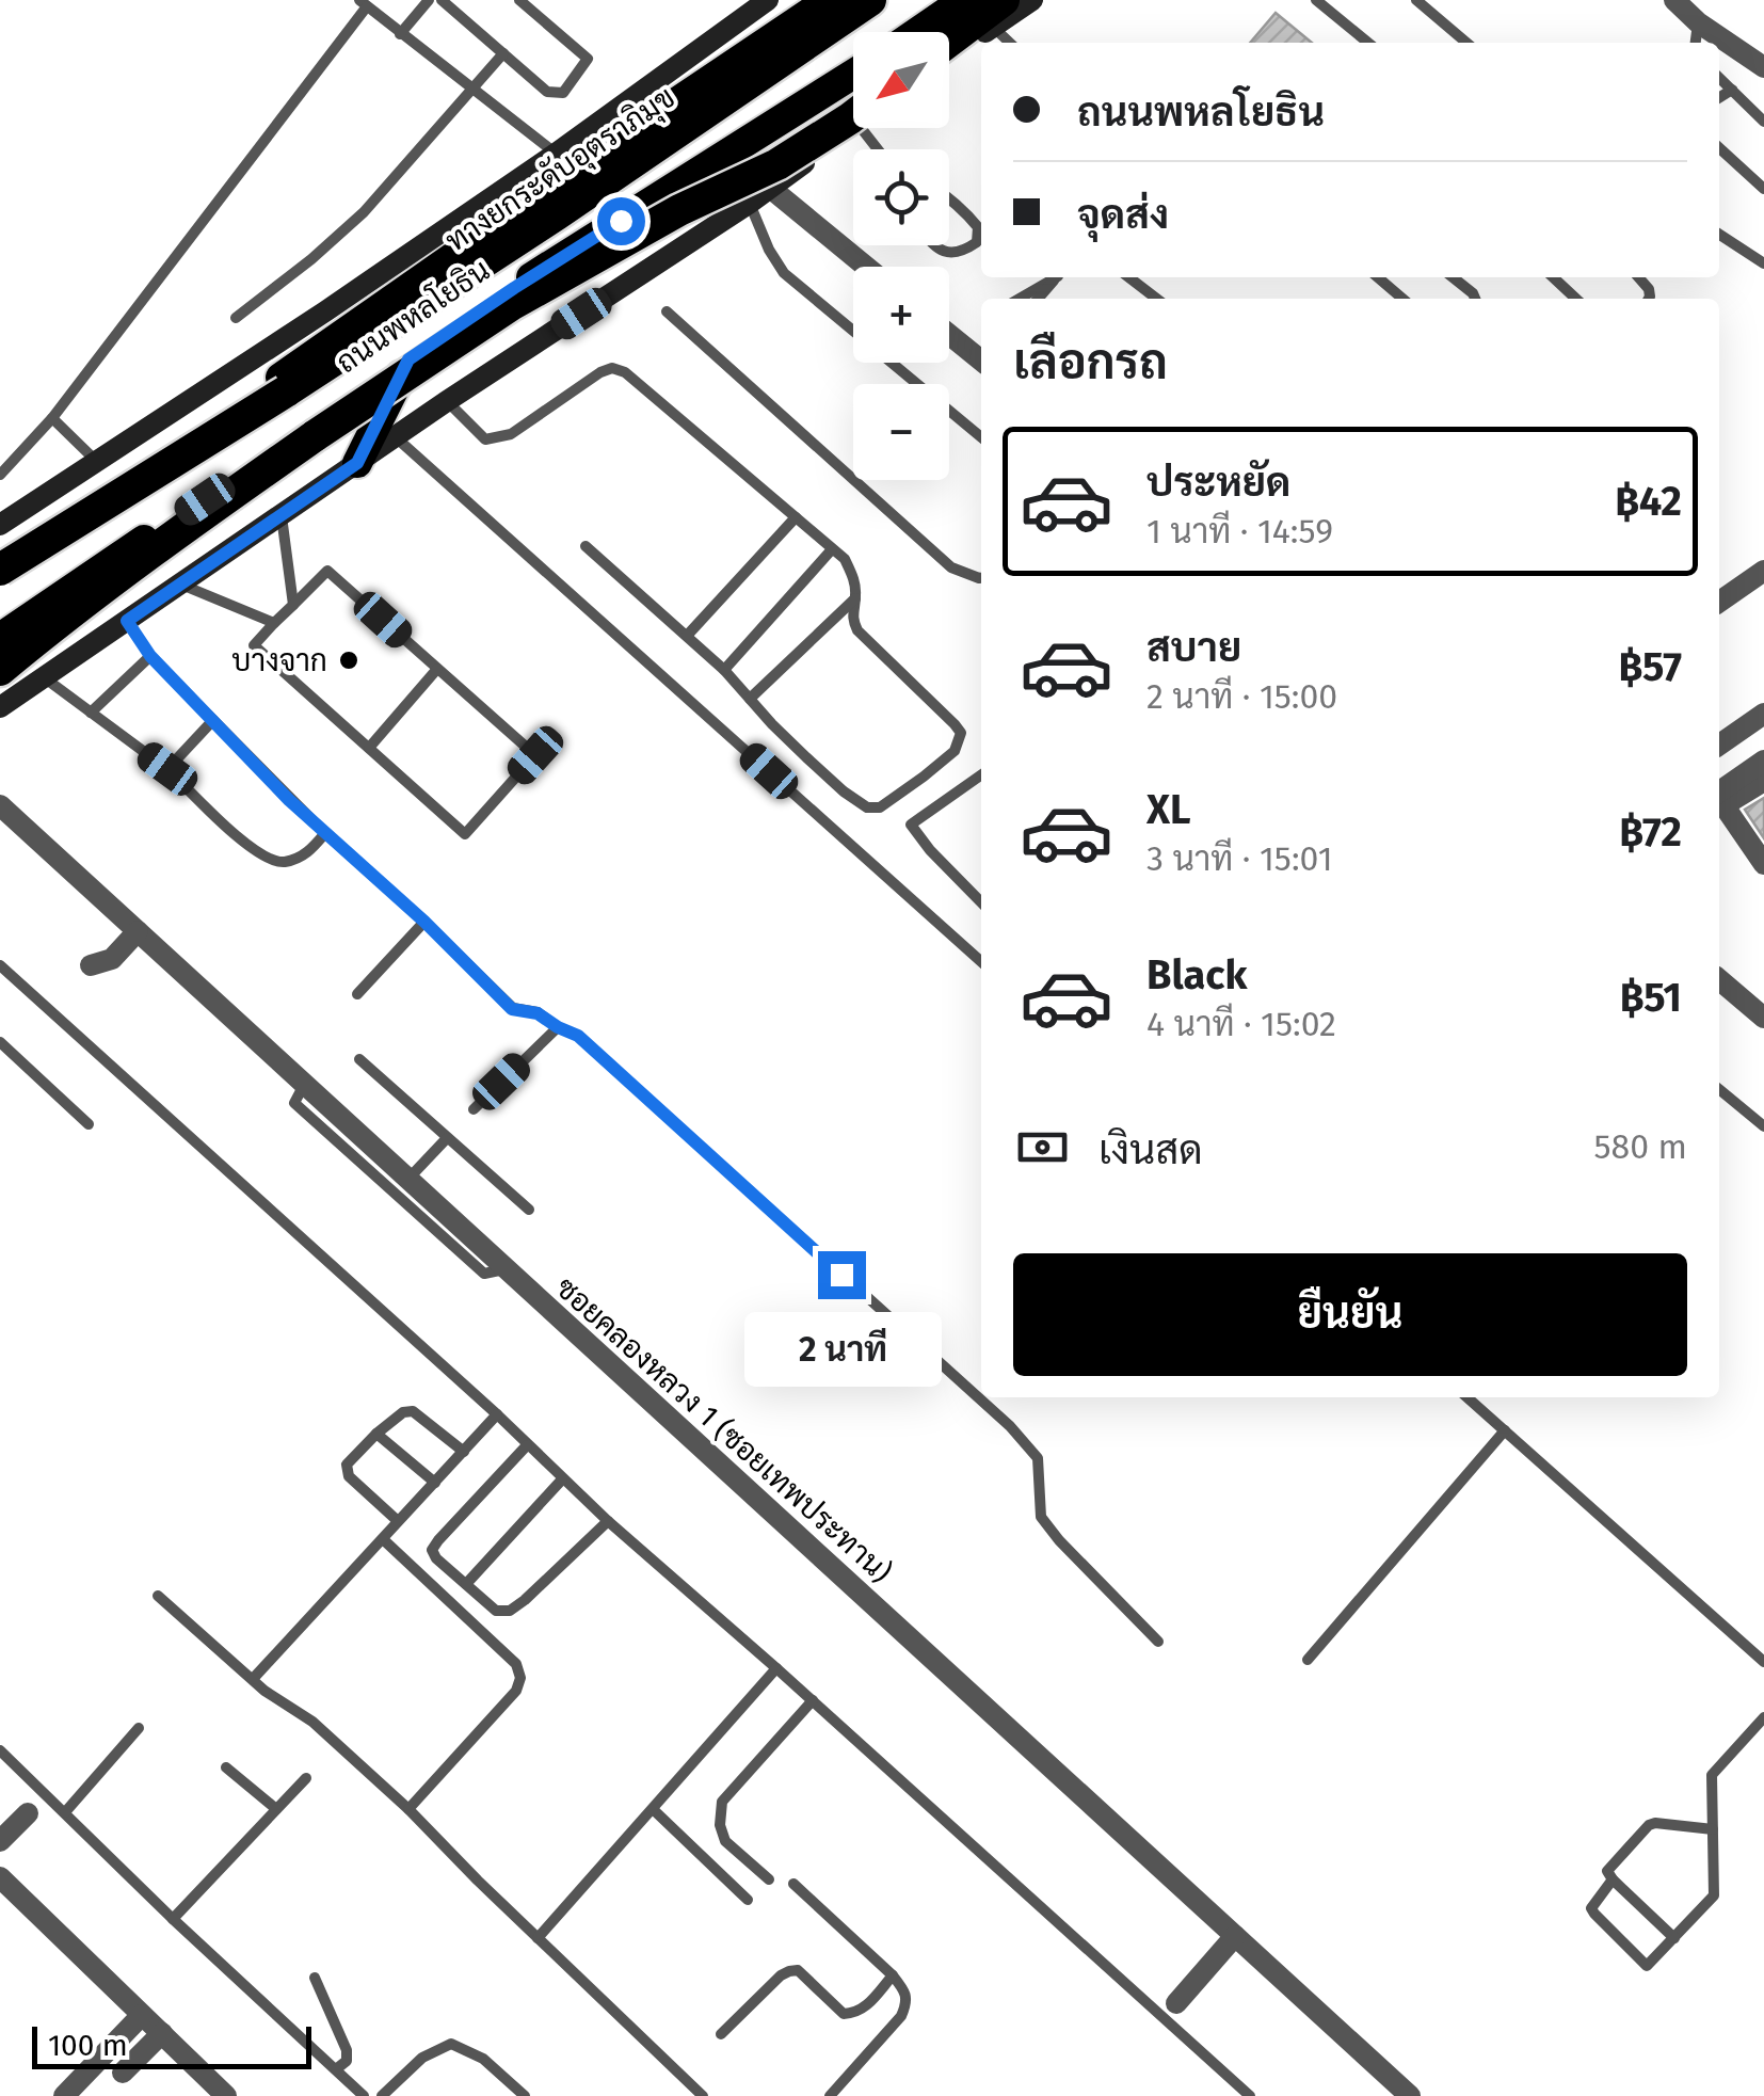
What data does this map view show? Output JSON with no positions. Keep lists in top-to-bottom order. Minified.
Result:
{"streets":{"highway":["ทางยกระดับอุตราภิมุข","ถนนพหลโยธิน"],"street":["ซอยคลองหลวง 1 (ซอยเทพประทาน)"]},"crossings":[["ทางยกระดับอุตราภิมุข","ถนนพหลโยธิน"]],"places":["บางจาก"],"scale_bar":"100 m","north":"bottom left","page":{"map_buttons":["+","−"],"banner":["ถนนพหลโยธิน","จุดส่ง"],"heading":"เลือกรถ","list":[{"name":"ประหยัด","note":"1 นาที · 14:59","value":"฿42"},{"name":"สบาย","note":"2 นาที · 15:00","value":"฿57"},{"name":"XL","note":"3 นาที · 15:01","value":"฿72"},{"name":"Black","note":"4 นาที · 15:02","value":"฿51"}],"pay":["เงินสด","580 m"],"buttons":"ยืนยัน","bubble":"2 นาที","scale":"100 m"}}
